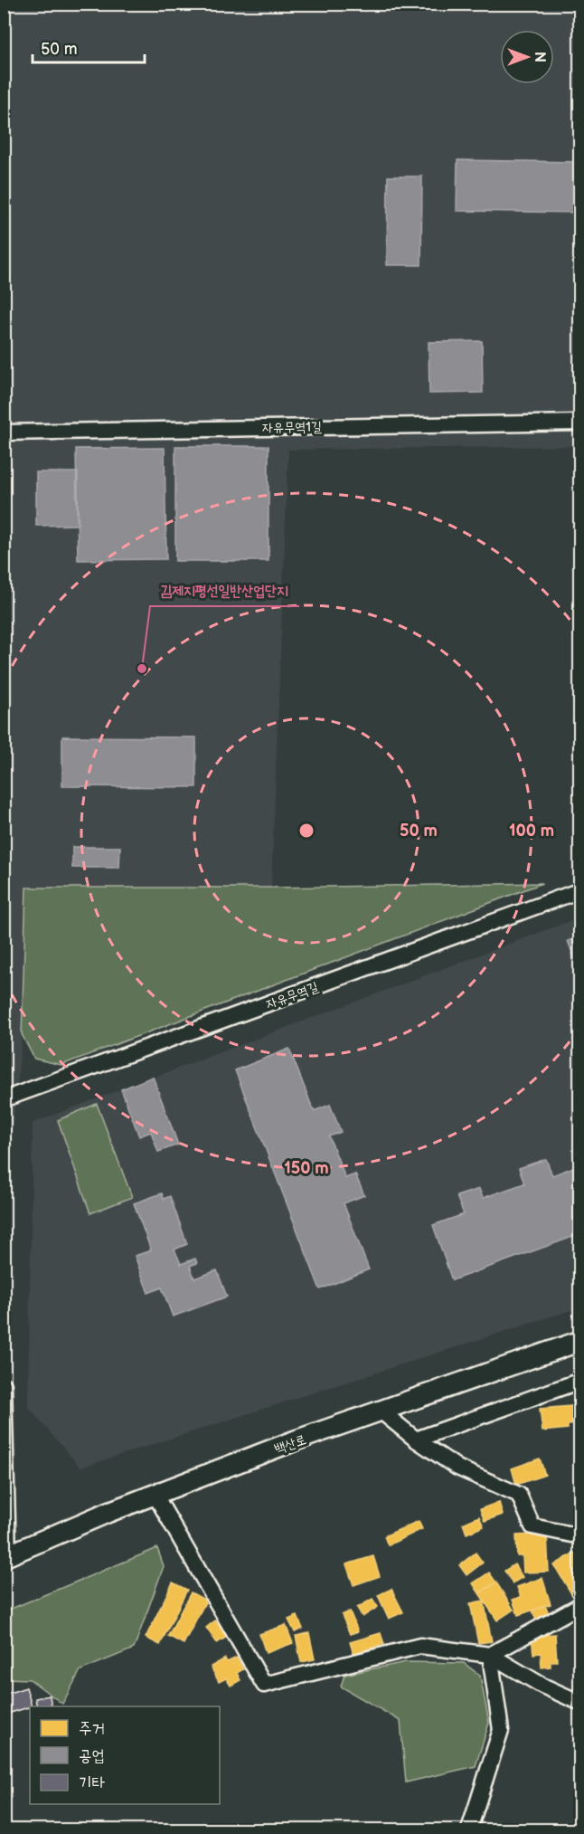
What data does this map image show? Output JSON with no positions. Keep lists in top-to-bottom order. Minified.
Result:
{"streets":{"main road":["백산로"],"street":["자유무역1길","자유무역길"]},"places":["김제지평선일반산업단지"],"legend":["주거","공업","기타"],"scale_bar":"50 m","north":"right","rings":["50 m","100 m","150 m"]}
